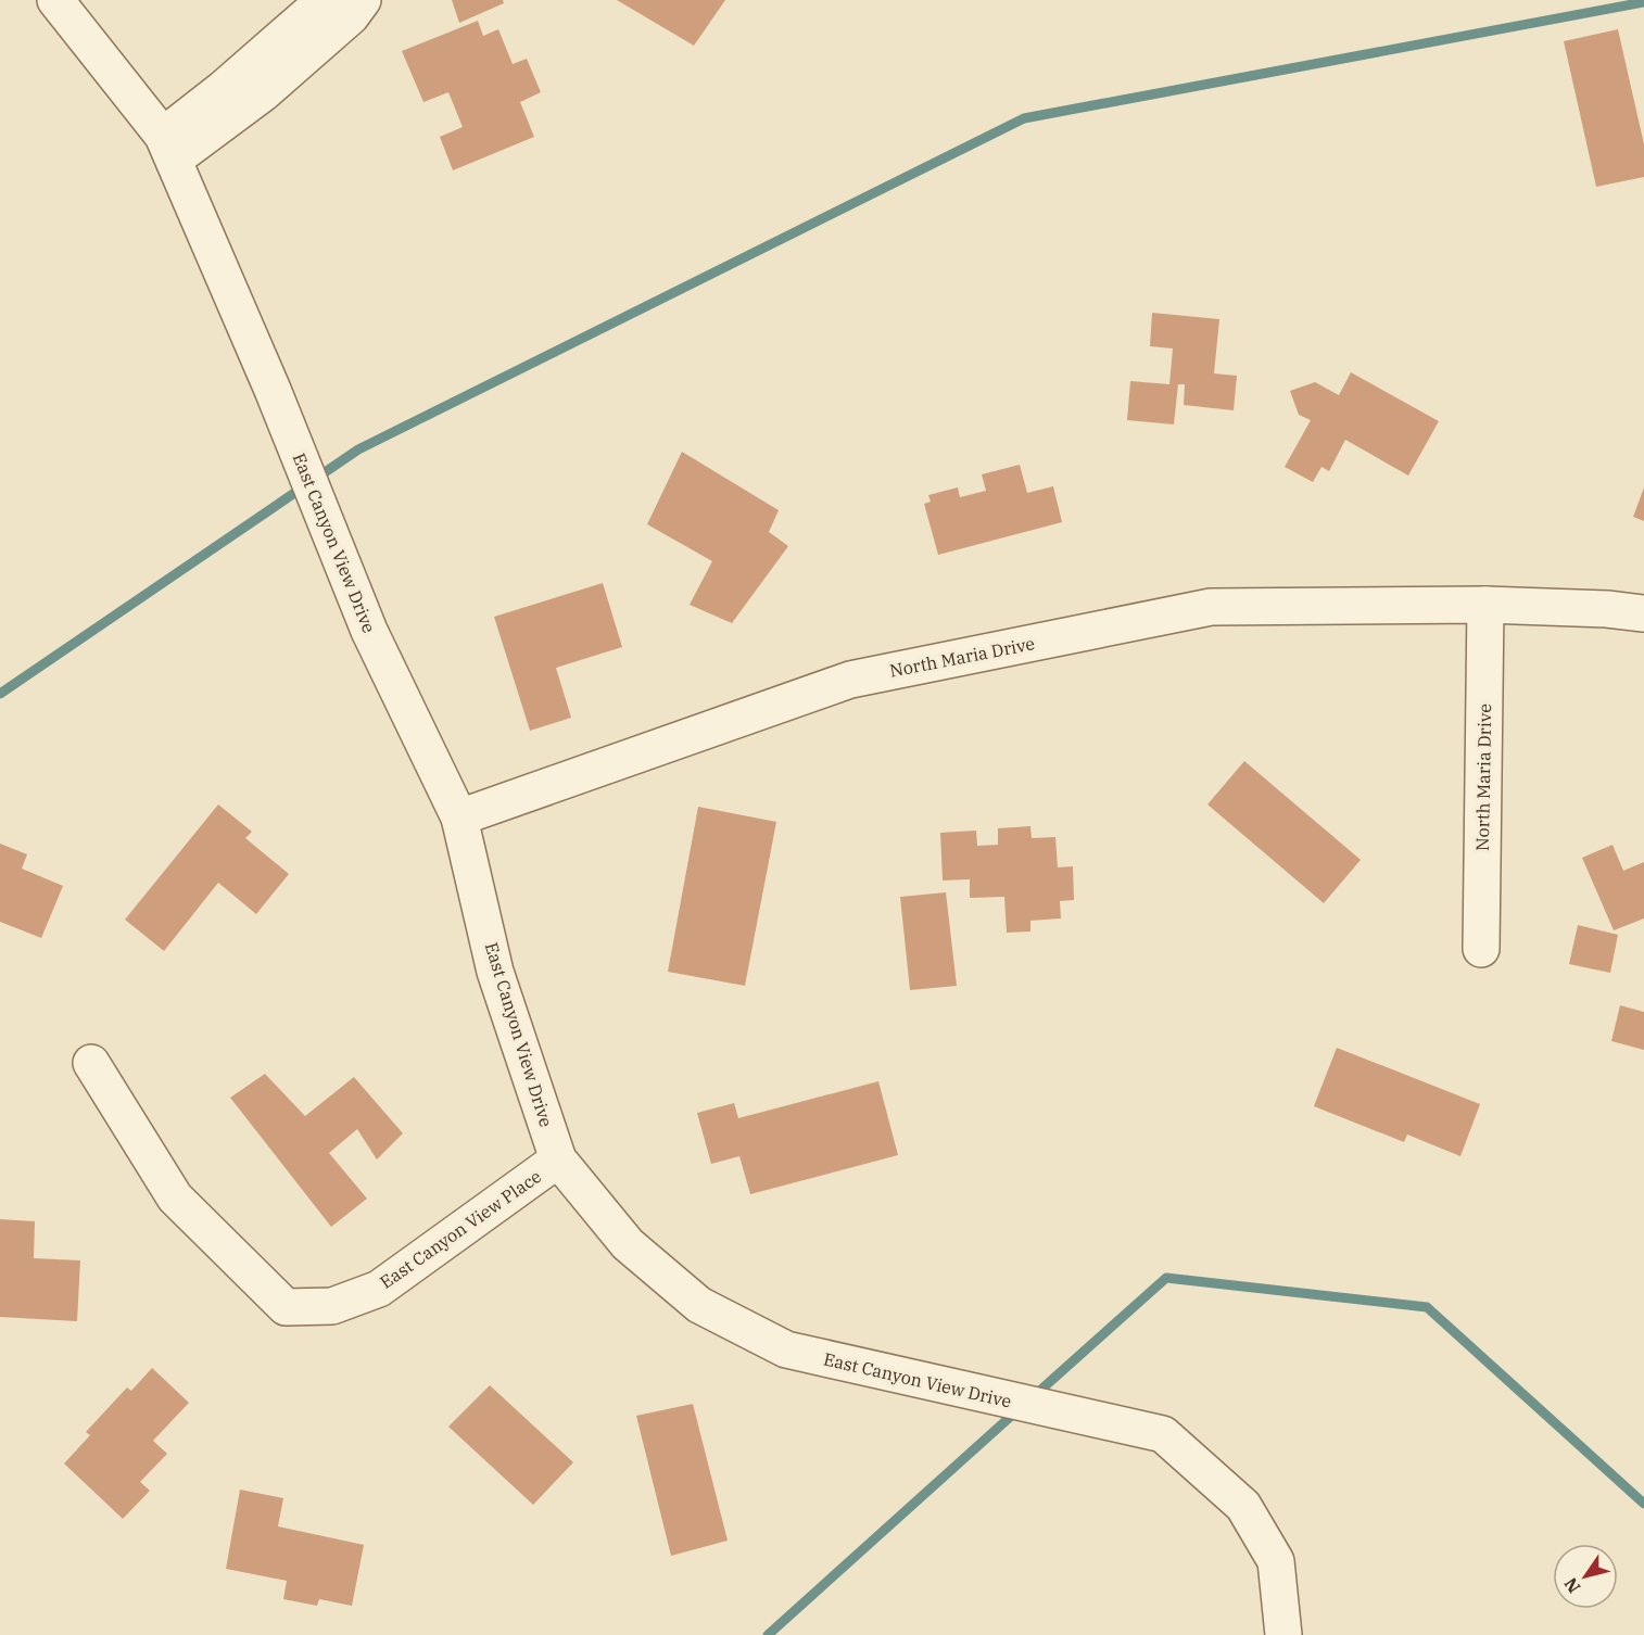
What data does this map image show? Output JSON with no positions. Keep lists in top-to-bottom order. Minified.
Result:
{"streets":{"street":["East Canyon View Drive","North Maria Drive","East Canyon View Place"]},"crossings":[["East Canyon View Drive","North Maria Drive"],["East Canyon View Drive","East Canyon View Place"]],"north":"bottom left"}
